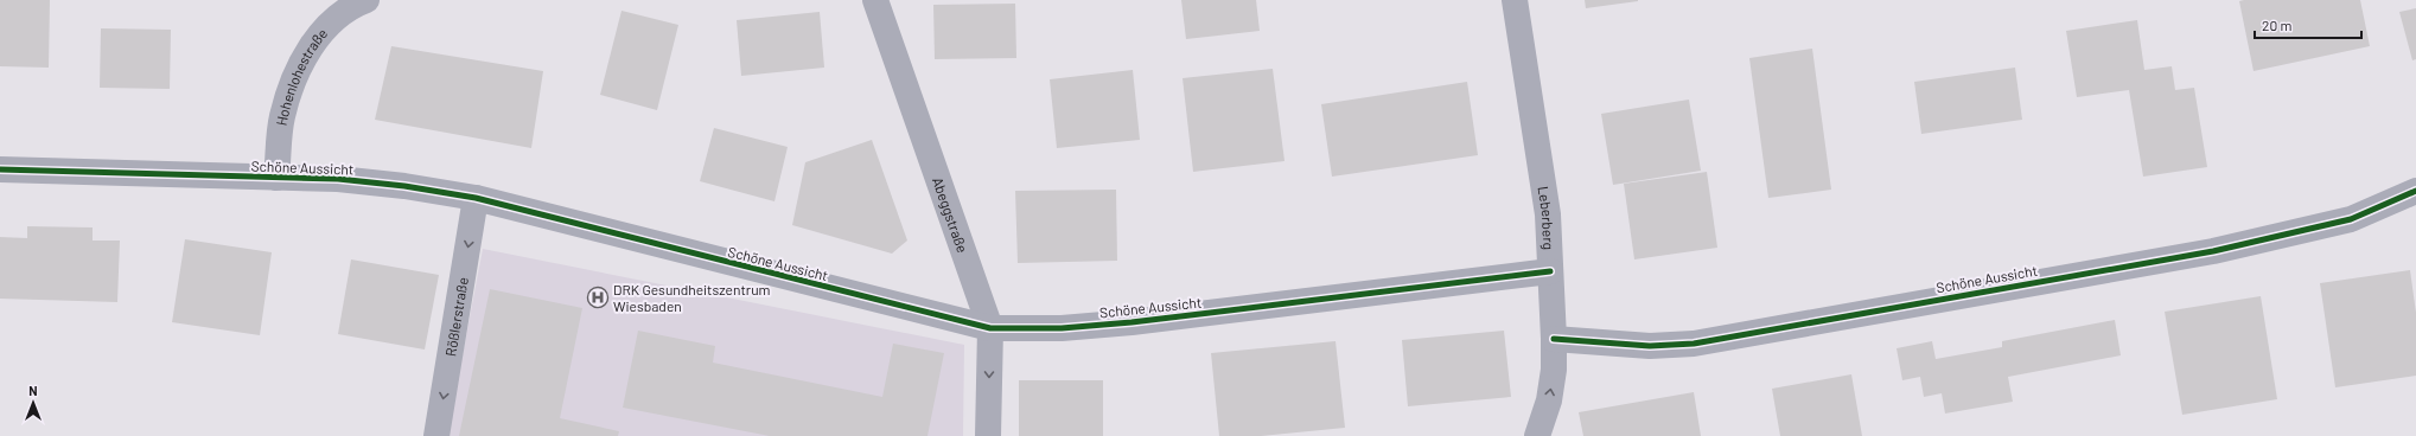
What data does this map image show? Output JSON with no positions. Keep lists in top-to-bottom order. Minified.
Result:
{"streets":{"street":["Hohenlohestraße","Schöne Aussicht","Abeggstraße","Leberberg","Rößlerstraße"]},"crossings":[["Hohenlohestraße","Schöne Aussicht"],["Schöne Aussicht","Abeggstraße"],["Schöne Aussicht","Leberberg"],["Schöne Aussicht","Rößlerstraße"]],"one_way":["Rößlerstraße"],"places":{"hospital":["DRK Gesundheitszentrum Wiesbaden"]},"scale_bar":"20 m","north":"top"}
